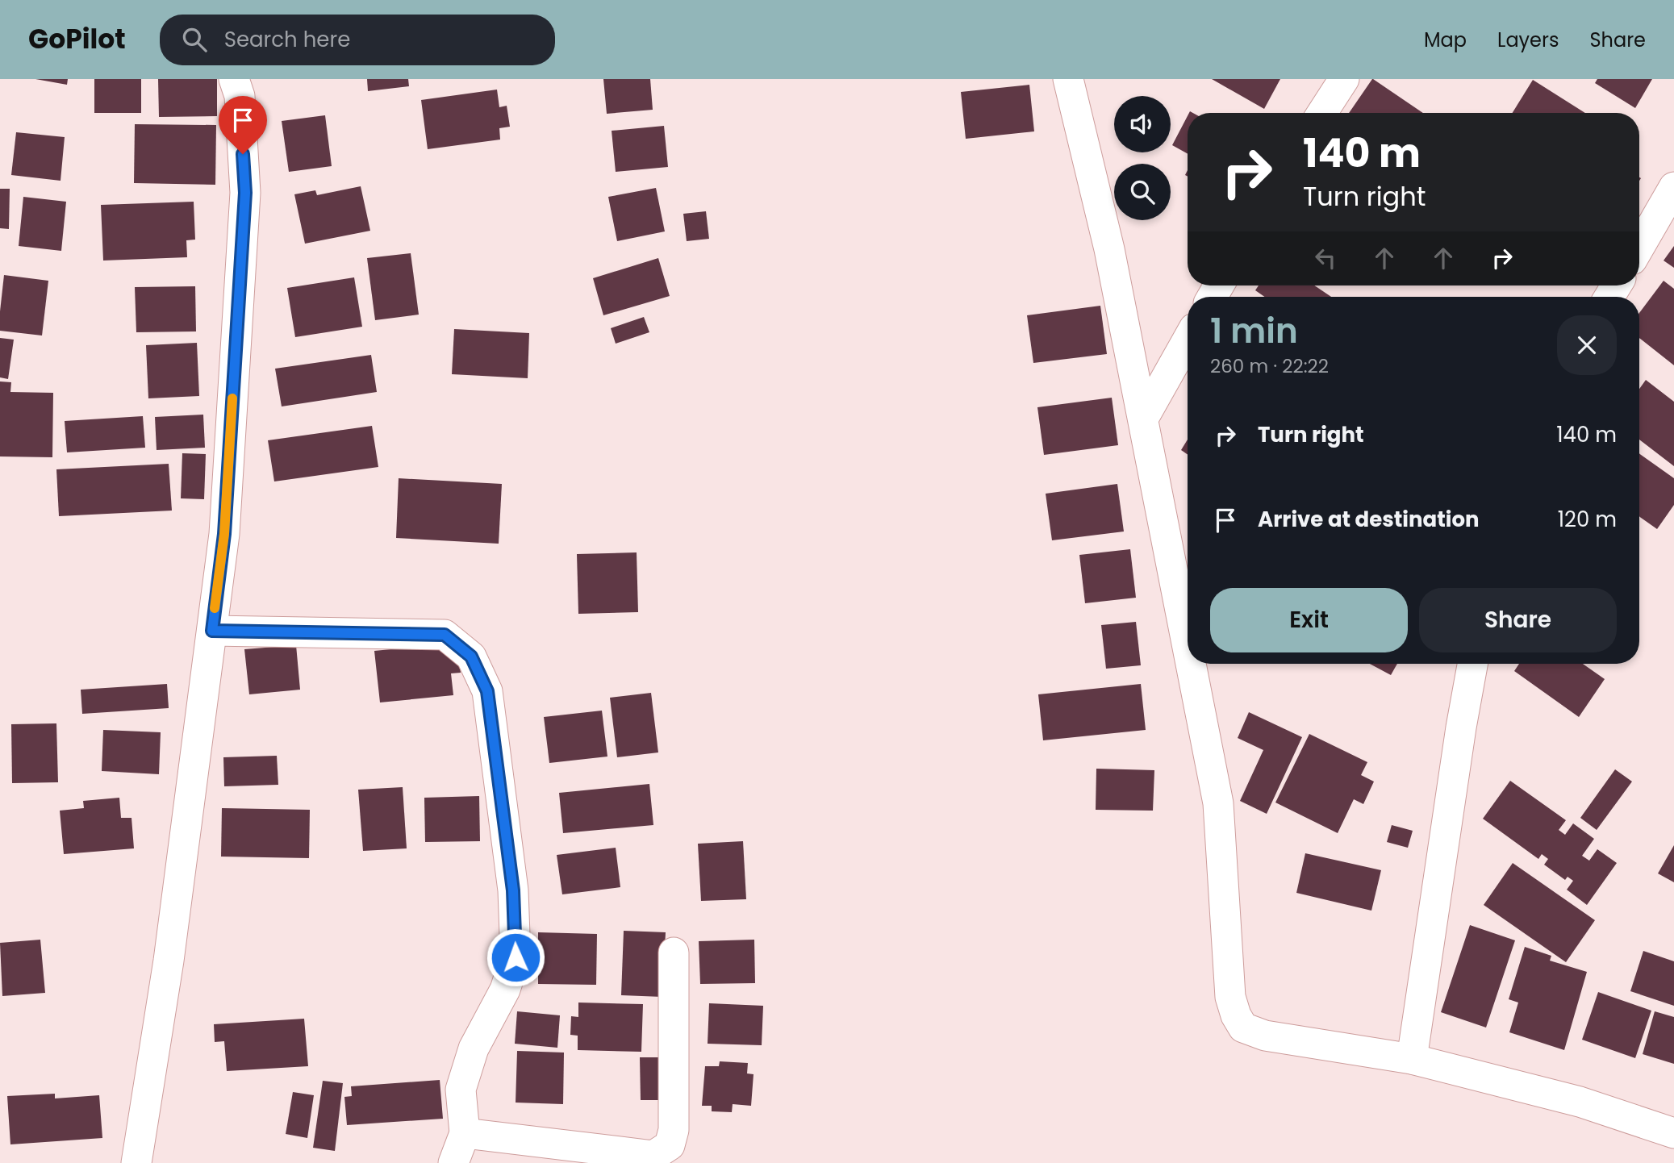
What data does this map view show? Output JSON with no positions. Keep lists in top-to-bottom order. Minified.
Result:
{"page":{"header":"GoPilot","search":"Search here","nav":["Map","Layers","Share"],"turn":["140 m","Turn right"],"heading":["1 min","260 m · 22:22"],"list":[{"name":"Turn right","value":"140 m"},{"name":"Arrive at destination","value":"120 m"}],"buttons":["Exit","Share"]}}
